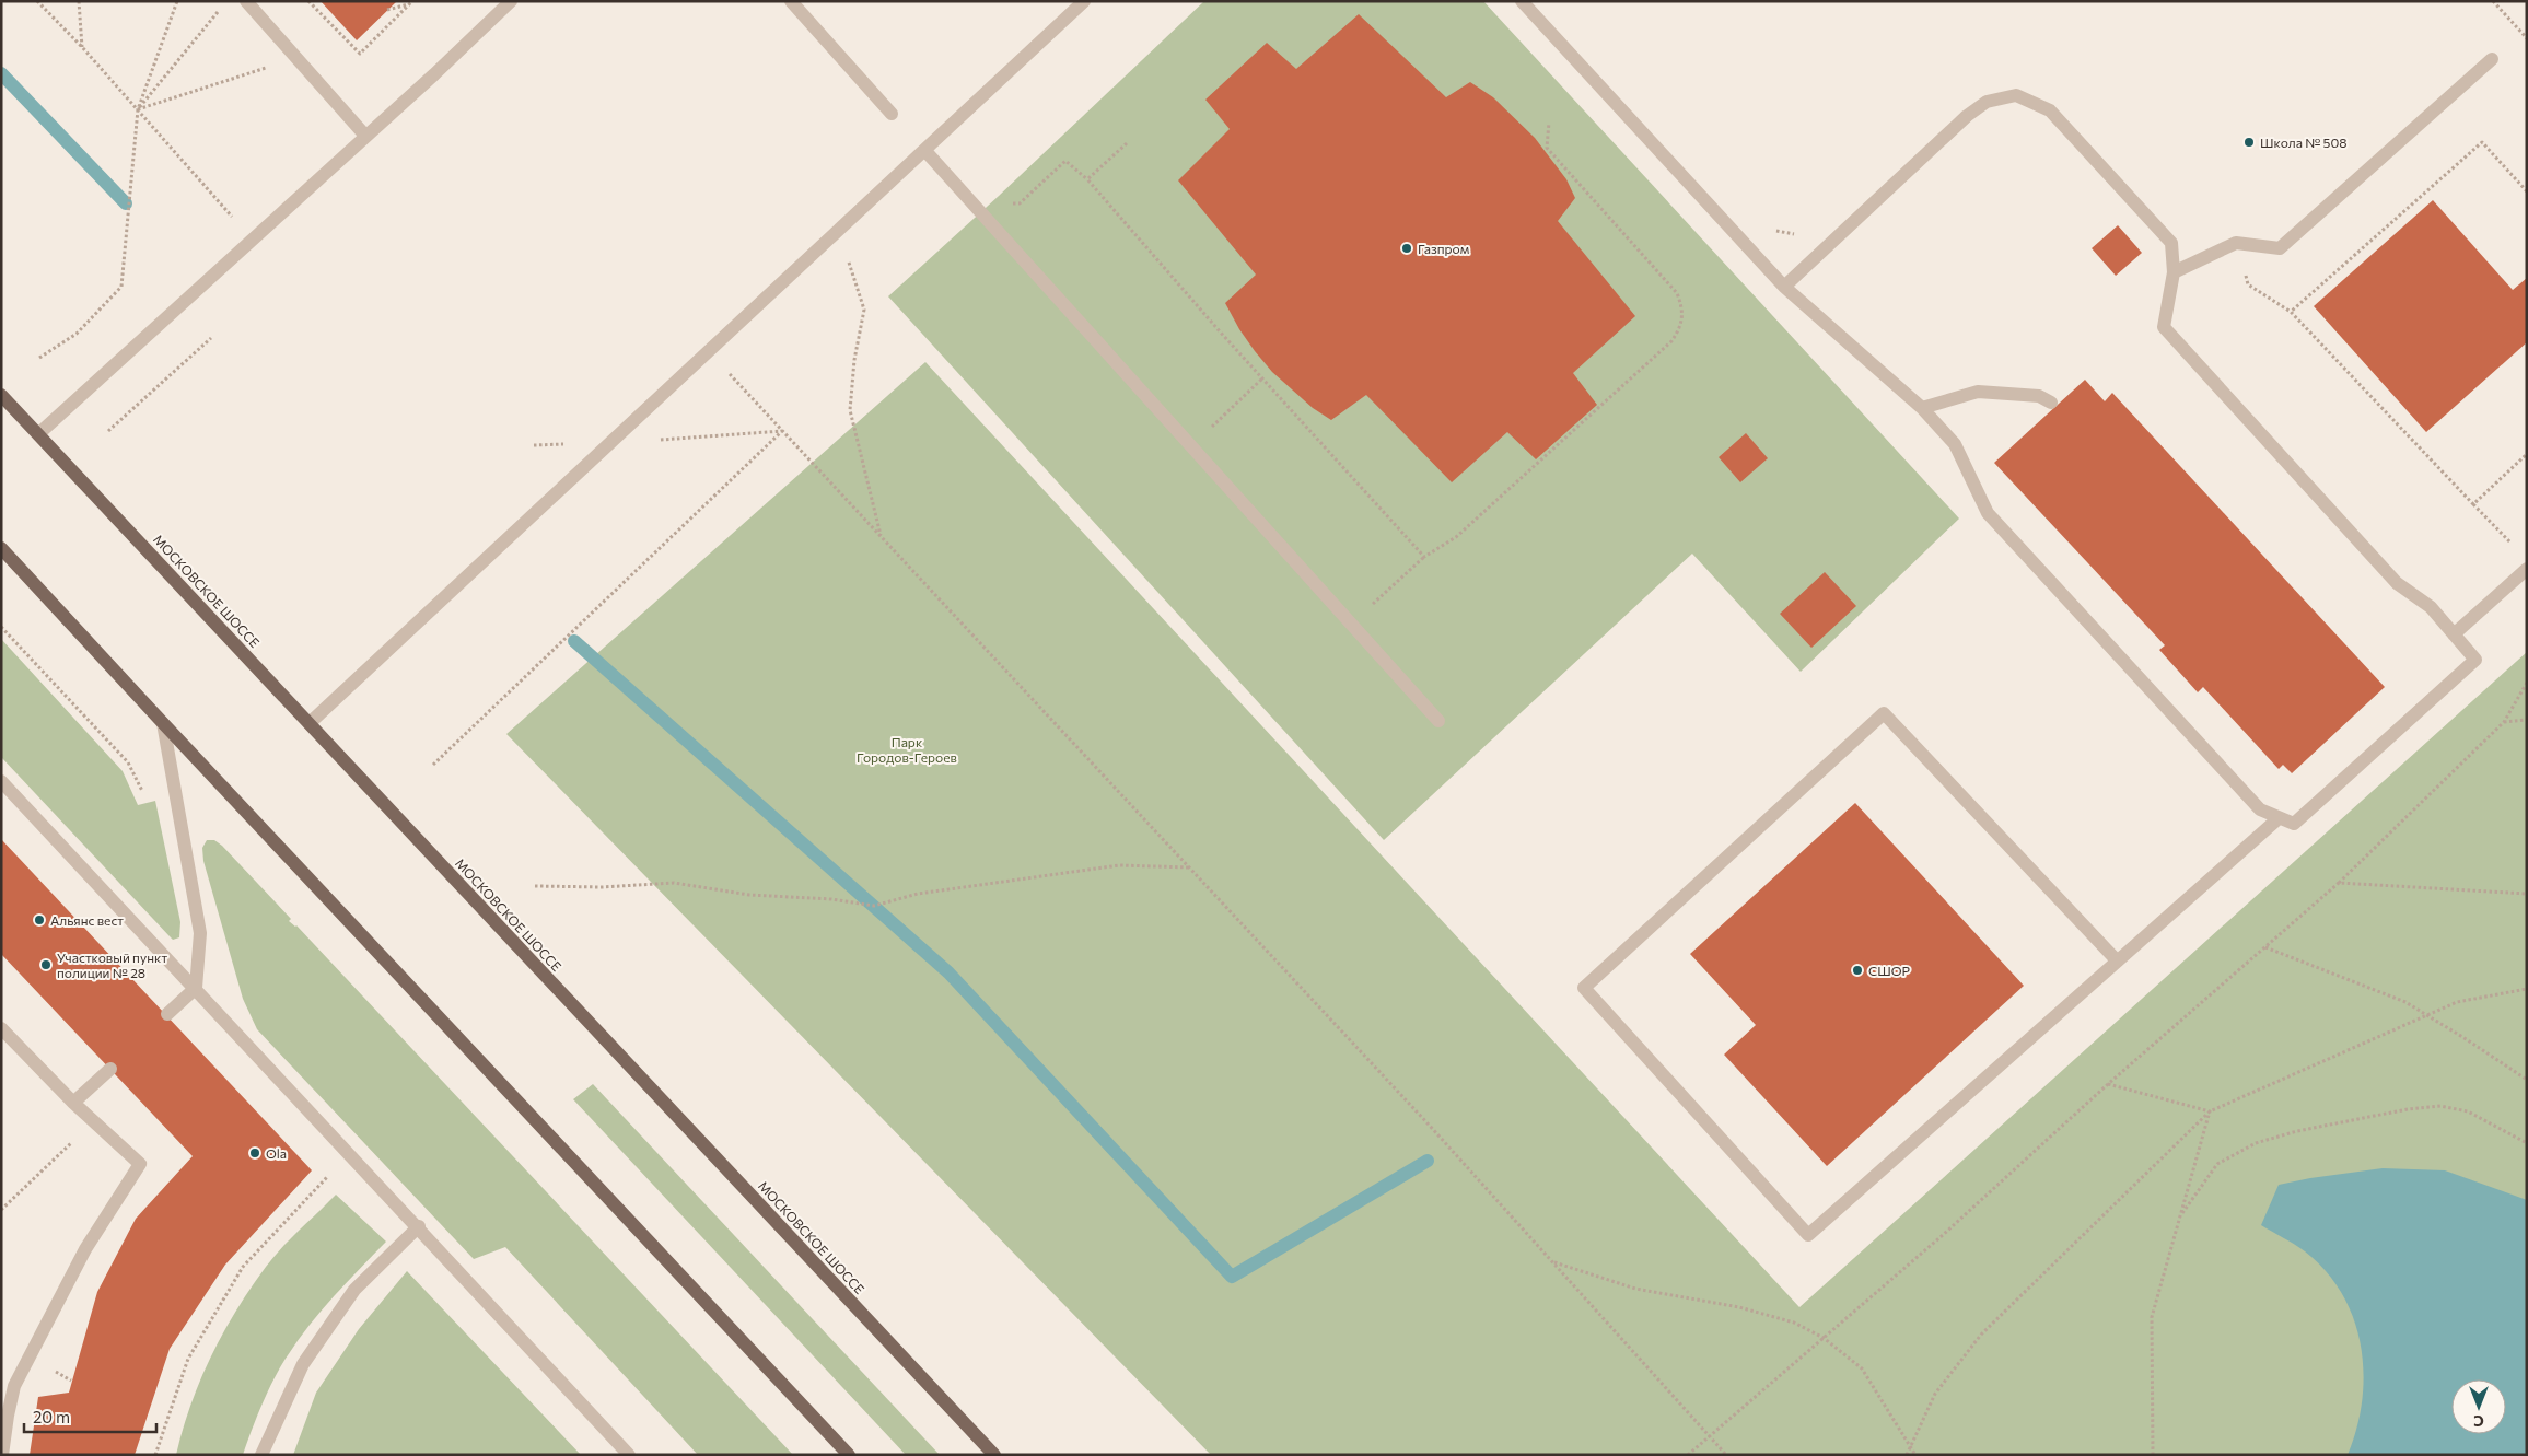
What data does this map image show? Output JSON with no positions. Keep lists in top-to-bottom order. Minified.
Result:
{"streets":{"main road":["МОСКОВСКОЕ ШОССЕ"]},"parks":["Парк Городов-Героев"],"places":["Школа № 508","Газпром","Альянс вест","Участковый пункт полиции № 28","СШОР","Ola"],"scale_bar":"20 m","north":"bottom"}
